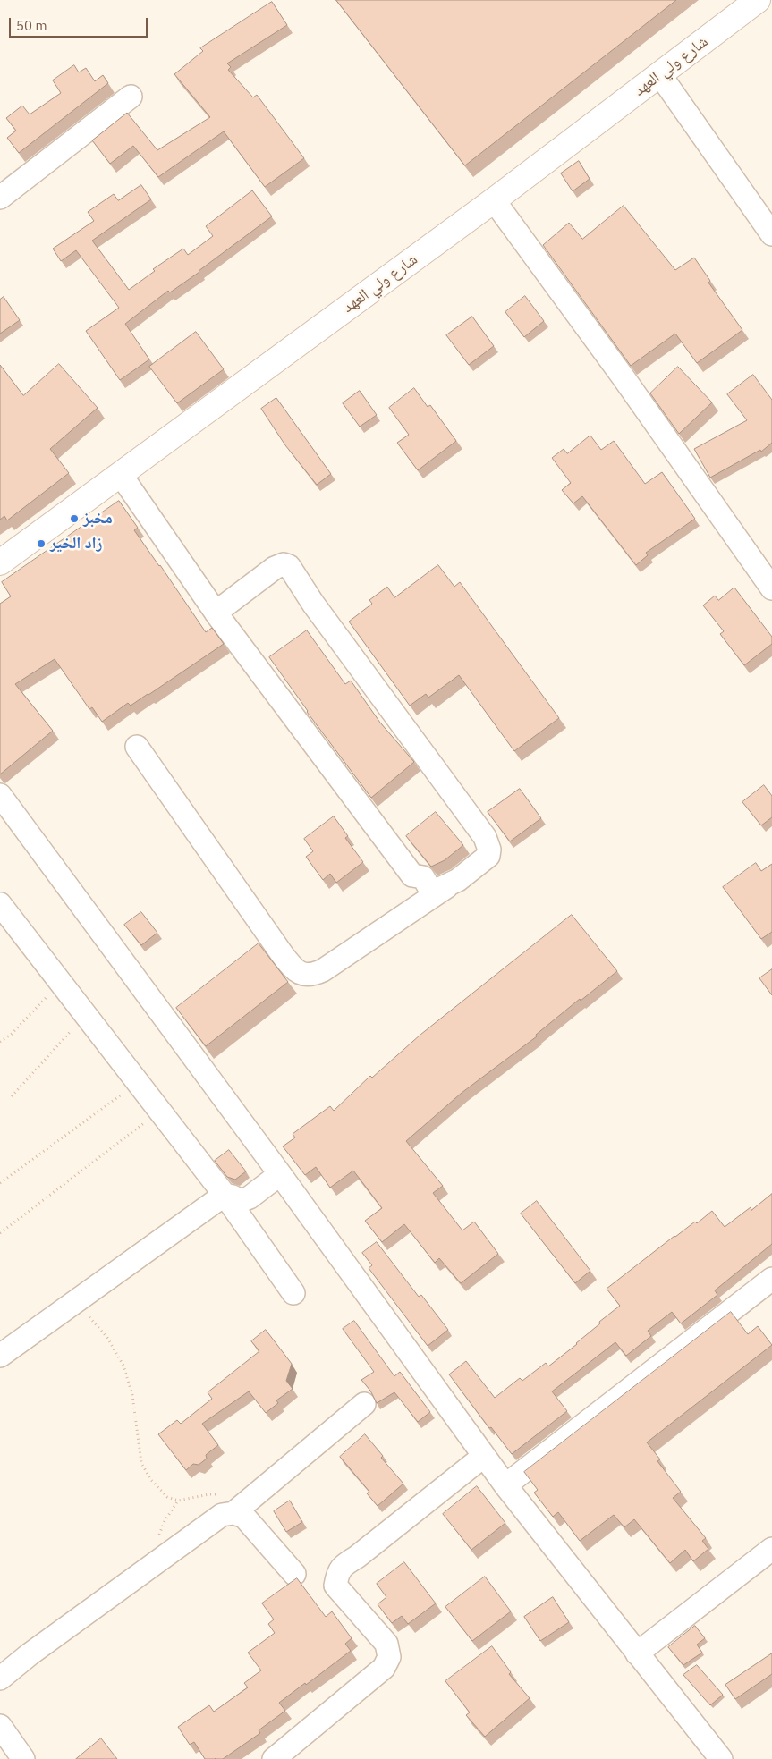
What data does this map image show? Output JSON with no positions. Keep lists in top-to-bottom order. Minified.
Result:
{"streets":{"main road":["شارع ولي العهد"]},"places":["مخبز","زاد الخير"],"scale_bar":"50 m"}
